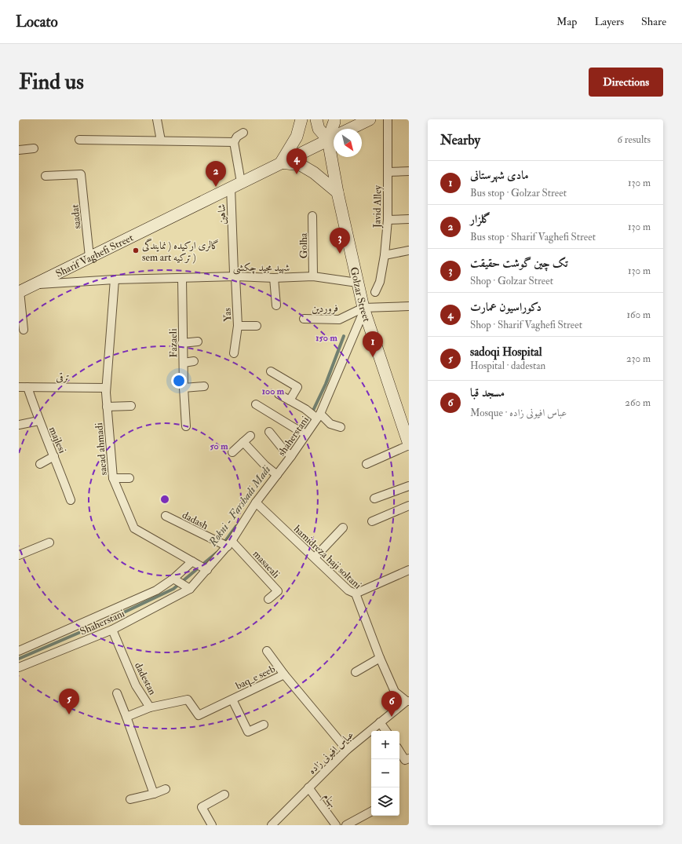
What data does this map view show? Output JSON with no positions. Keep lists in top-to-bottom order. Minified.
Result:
{"streets":{"main road":["Sharif Vaghefi Street","Golzar Street"],"street":["Javid Alley","شاهین","saadat","Golha","شهید مجید چکشی","فروردین","Yas","Fazaeli","ترقی","shaherstani","majlesi","saead ahmadi","dadash","hamidreza haji soltani","masaeali","Shaherstani","baq_e seeb","dadestan","عباس افیونی زاده","بهنام"]},"crossings":[["شاهین","Sharif Vaghefi Street"],["شاهین","شهید مجید چکشی"],["شاهین","Yas"],["saadat","Sharif Vaghefi Street"],["Golha","شهید مجید چکشی"],["Sharif Vaghefi Street","شهید مجید چکشی"],["Sharif Vaghefi Street","Golzar Street"],["شهید مجید چکشی","Golzar Street"],["شهید مجید چکشی","Yas"],["شهید مجید چکشی","Fazaeli"],["شهید مجید چکشی","saead ahmadi"],["Golzar Street","فروردین"],["Golzar Street","shaherstani"],["فروردین","shaherstani"],["ترقی","majlesi"],["ترقی","saead ahmadi"],["shaherstani","saead ahmadi"],["shaherstani","dadash"],["shaherstani","hamidreza haji soltani"],["shaherstani","masaeali"],["shaherstani","Shaherstani"],["saead ahmadi","Shaherstani"],["dadash","masaeali"],["hamidreza haji soltani","عباس افیونی زاده"],["Shaherstani","dadestan"],["baq_e seeb","dadestan"],["baq_e seeb","عباس افیونی زاده"],["عباس افیونی زاده","بهنام"]],"water":["Rokni - Farshadi Madi"],"places":["گالری ارکیده ( نمایندگی sem art ترکیه )"],"north":"bottom right","page":{"header":"Locato","nav":["Map","Layers","Share"],"buttons":"Directions","title":"Find us","heading":["Nearby","6 results"],"pins":["4","2","3","1","5","6"],"list":[{"mark":"1","name":"مادی شهرستانی","note":"Bus stop · Golzar Street","value":"130 m"},{"mark":"2","name":"گلزار","note":"Bus stop · Sharif Vaghefi Street","value":"130 m"},{"mark":"3","name":"تک چین گوشت حقیقت","note":"Shop · Golzar Street","value":"130 m"},{"mark":"4","name":"دکوراسیون عمارت","note":"Shop · Sharif Vaghefi Street","value":"160 m"},{"mark":"5","name":"sadoqi Hospital","note":"Hospital · dadestan","value":"230 m"},{"mark":"6","name":"مسجد قبا","note":"Mosque · عباس افیونی زاده","value":"260 m"}],"map_buttons":["+","−"]},"rings":["150 m","100 m","50 m"]}
